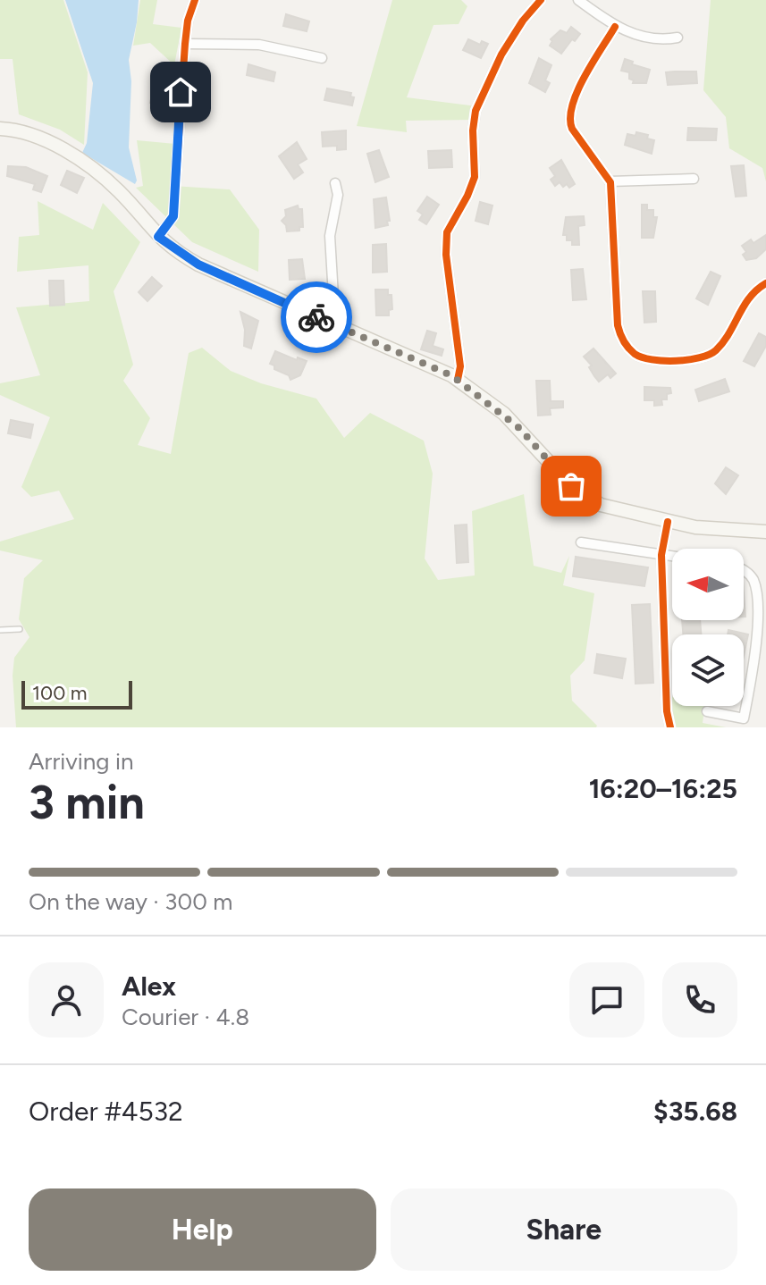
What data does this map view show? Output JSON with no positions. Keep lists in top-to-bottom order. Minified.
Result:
{"scale_bar":"100 m","north":"left","page":{"scale":"100 m","heading":["3 min","Arriving in","16:20–16:25"],"panel":["Alex","Courier · 4.8","Order #4532","$35.68"],"bar":"On the way · 300 m","buttons":["Help","Share"]}}
